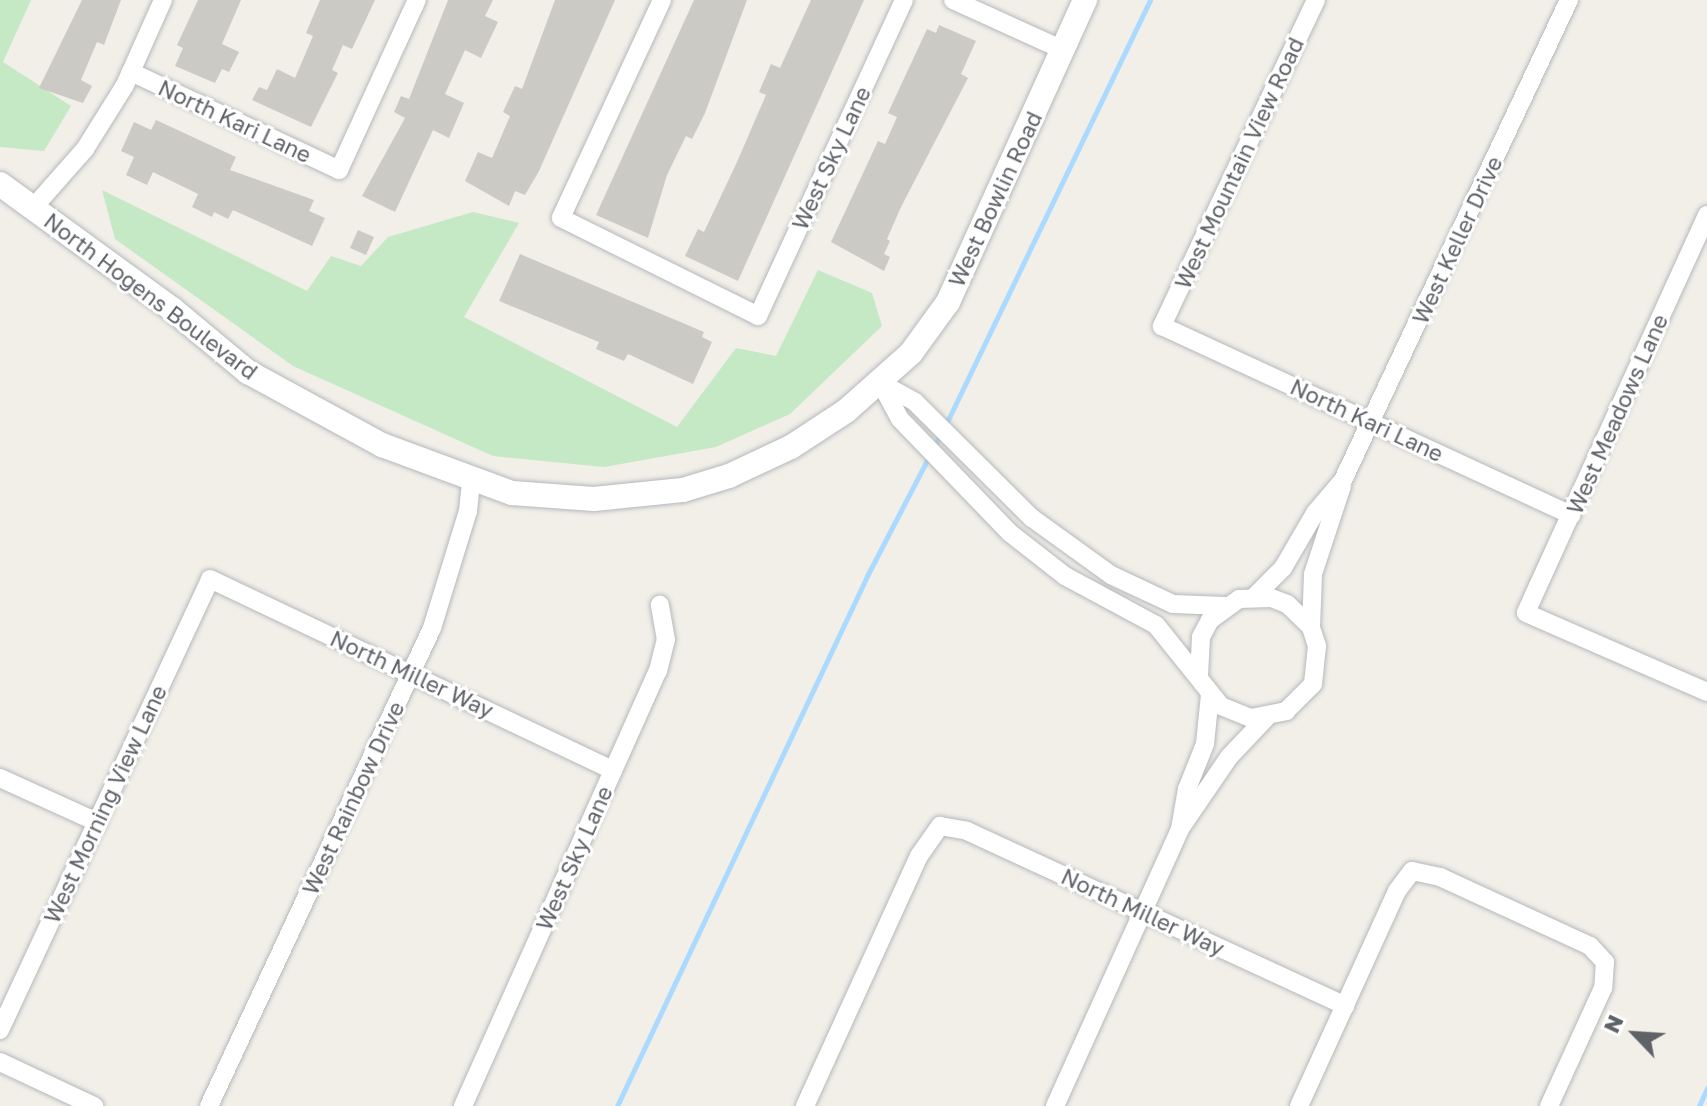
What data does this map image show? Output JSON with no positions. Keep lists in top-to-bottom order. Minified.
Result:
{"streets":{"street":["North Kari Lane","West Sky Lane","West Mountain View Road","West Bowlin Road","West Keller Drive","North Hogens Boulevard","West Meadows Lane","North Miller Way","West Rainbow Drive","West Morning View Lane"]},"crossings":[["North Kari Lane","West Mountain View Road"],["North Kari Lane","West Keller Drive"],["North Kari Lane","West Meadows Lane"],["West Sky Lane","North Miller Way"],["West Bowlin Road","North Hogens Boulevard"],["North Hogens Boulevard","West Rainbow Drive"],["North Miller Way","West Rainbow Drive"],["North Miller Way","West Morning View Lane"]],"north":"top left"}
